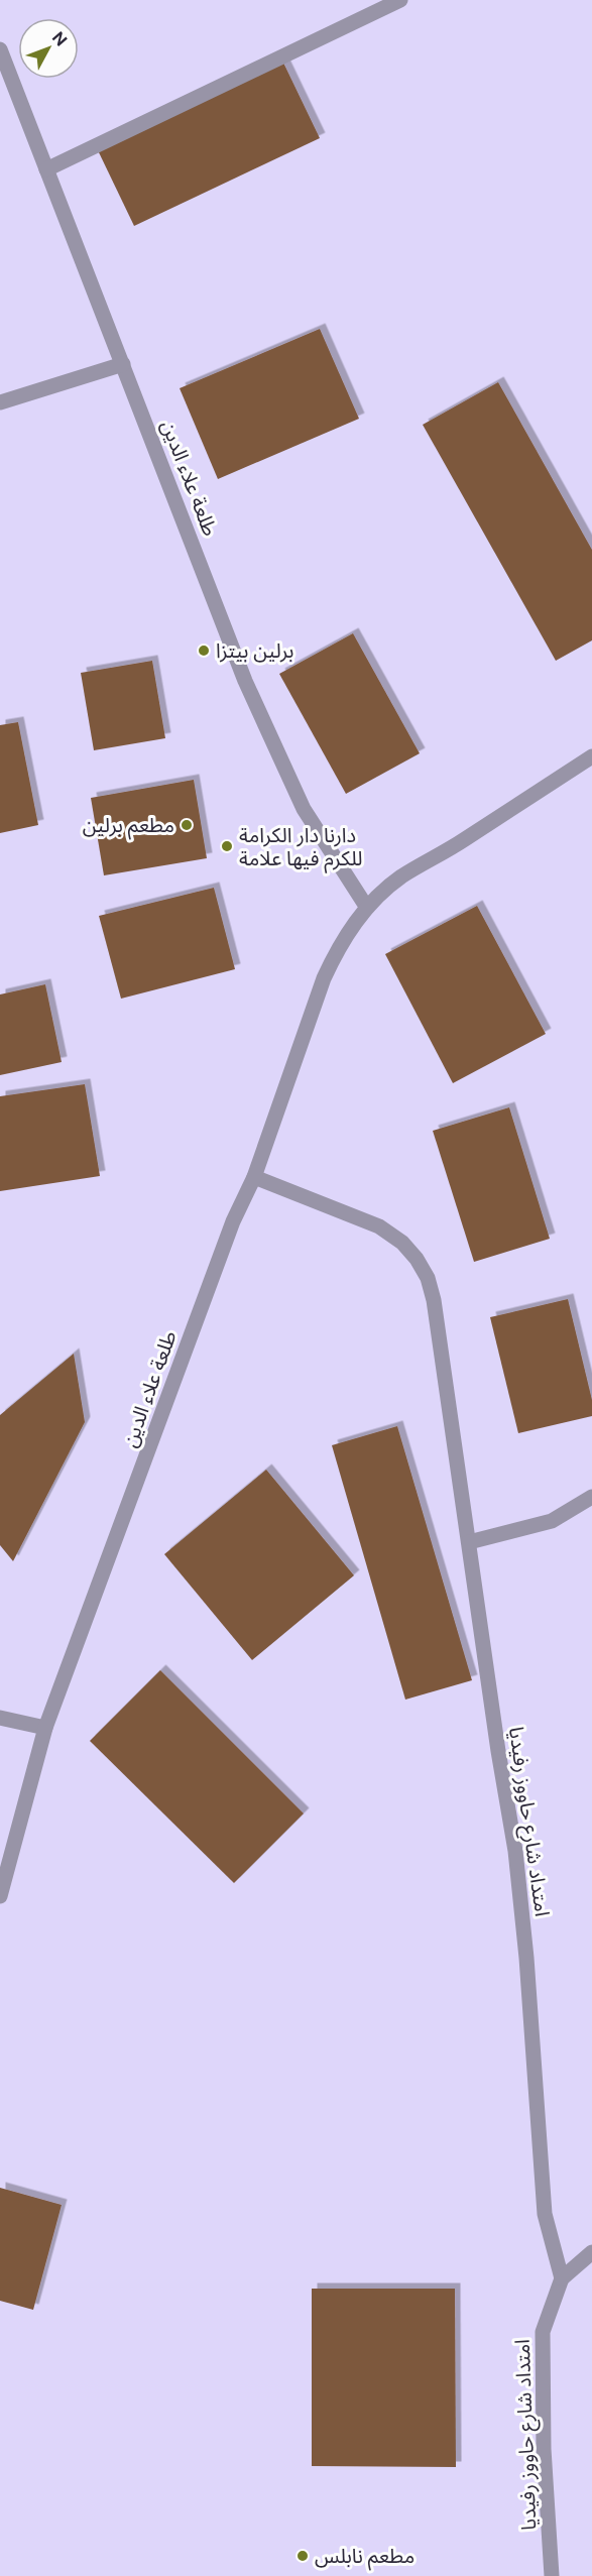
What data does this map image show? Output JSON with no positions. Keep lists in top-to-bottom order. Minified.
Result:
{"streets":{"street":["طلعة علاء الدين","امتداد شارع حاووز رفيديا"]},"crossings":[["طلعة علاء الدين","امتداد شارع حاووز رفيديا"]],"places":["برلين بيتزا","مطعم برلين","دارنا دار الكرامة للكرم فيها علامة","مطعم نابلس"],"north":"top right"}
